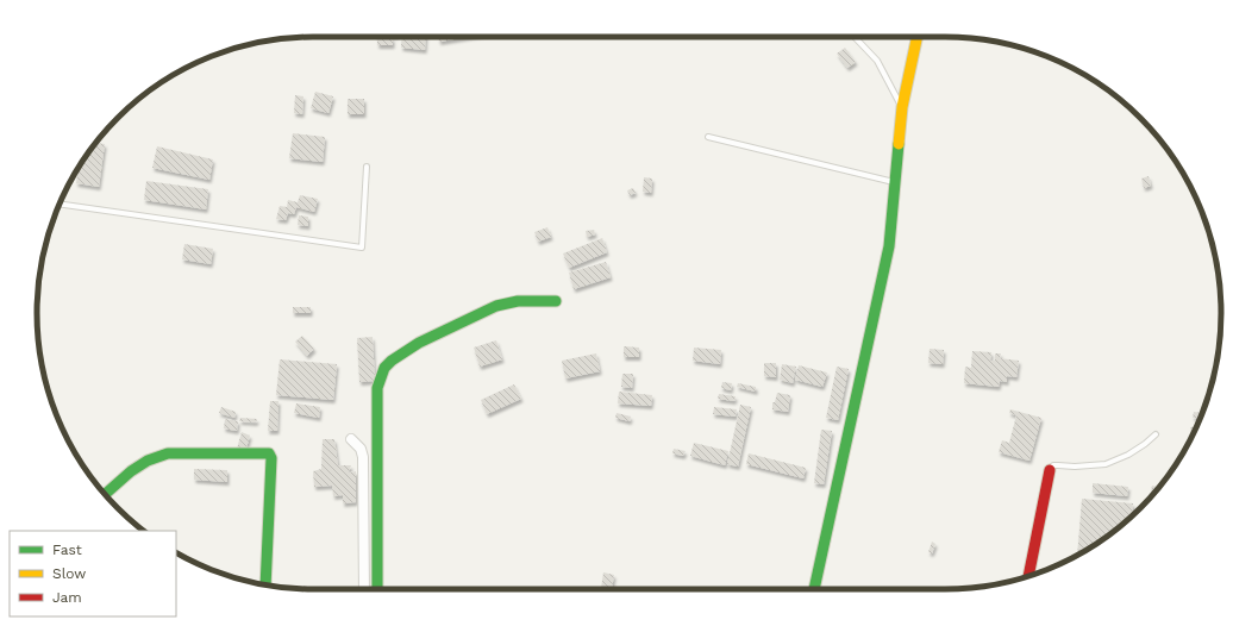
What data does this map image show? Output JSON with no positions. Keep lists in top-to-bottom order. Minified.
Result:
{"legend":["Fast","Slow","Jam"]}
